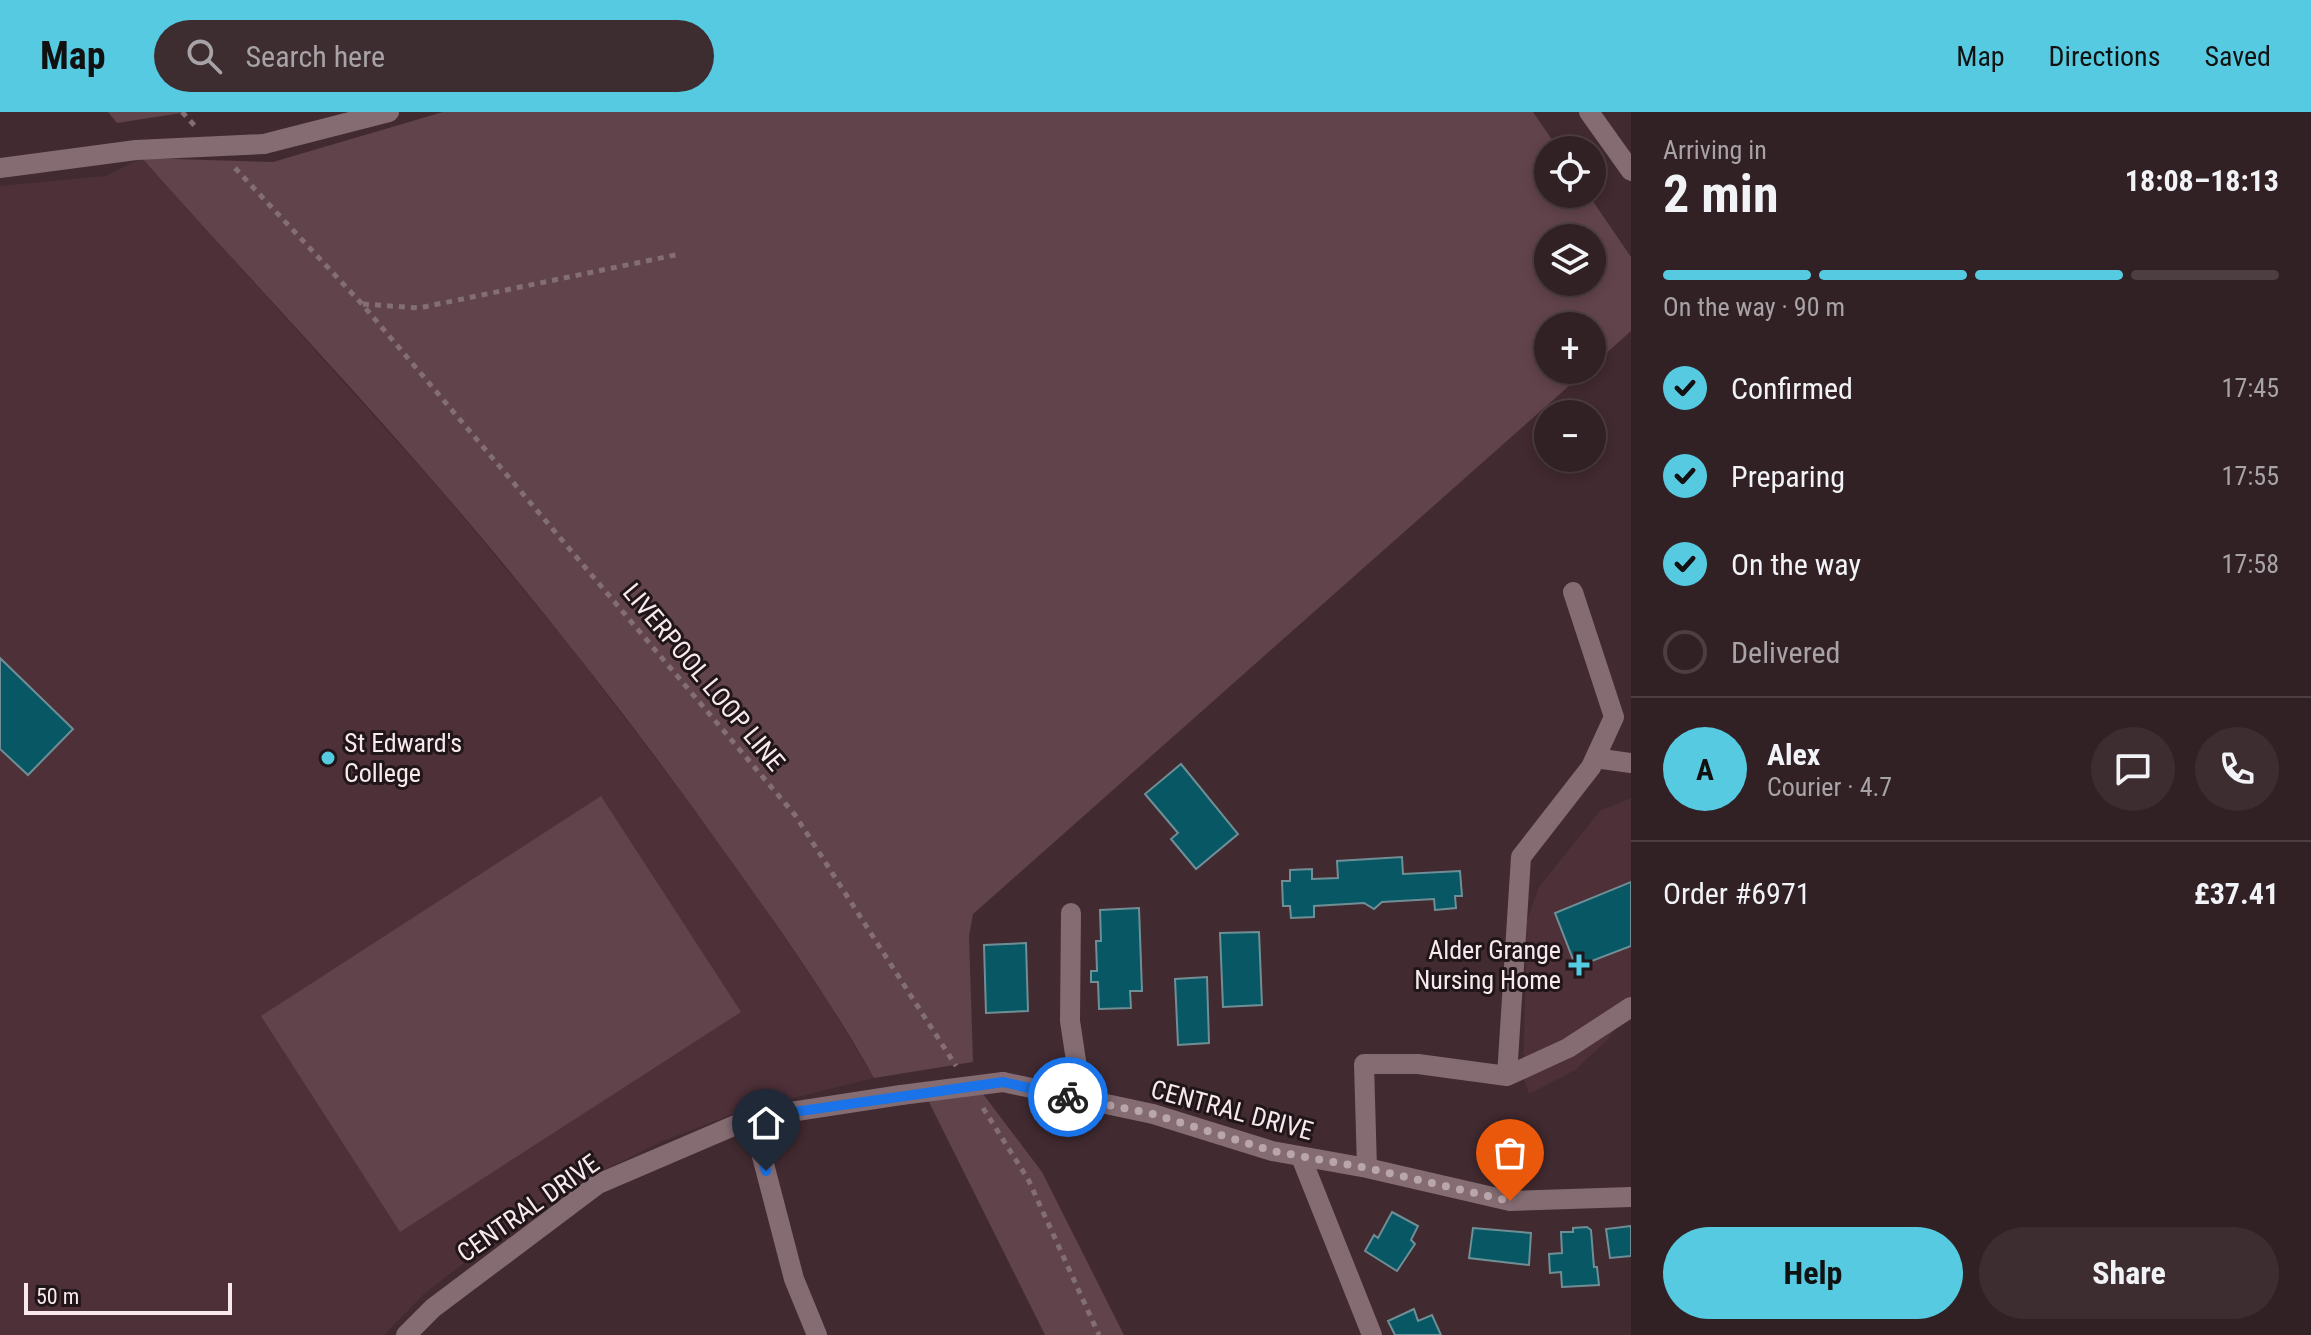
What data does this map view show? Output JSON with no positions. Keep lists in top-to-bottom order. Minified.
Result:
{"streets":{"street":["CENTRAL DRIVE"],"path":["LIVERPOOL LOOP LINE"]},"places":{"other":["St Edward's College"],"health":["Alder Grange Nursing Home"]},"scale_bar":"50 m","page":{"header":"Map","search":"Search here","nav":["Map","Directions","Saved"],"heading":["2 min","Arriving in","18:08–18:13"],"panel":["Alex","Courier · 4.7","Order #6971","£37.41"],"map_buttons":["+","−"],"bar":"On the way · 90 m","list":[["Confirmed","17:45"],["Preparing","17:55"],["On the way","17:58"],"Delivered"],"round":"A","buttons":["Help","Share"],"scale":"50 m"}}
